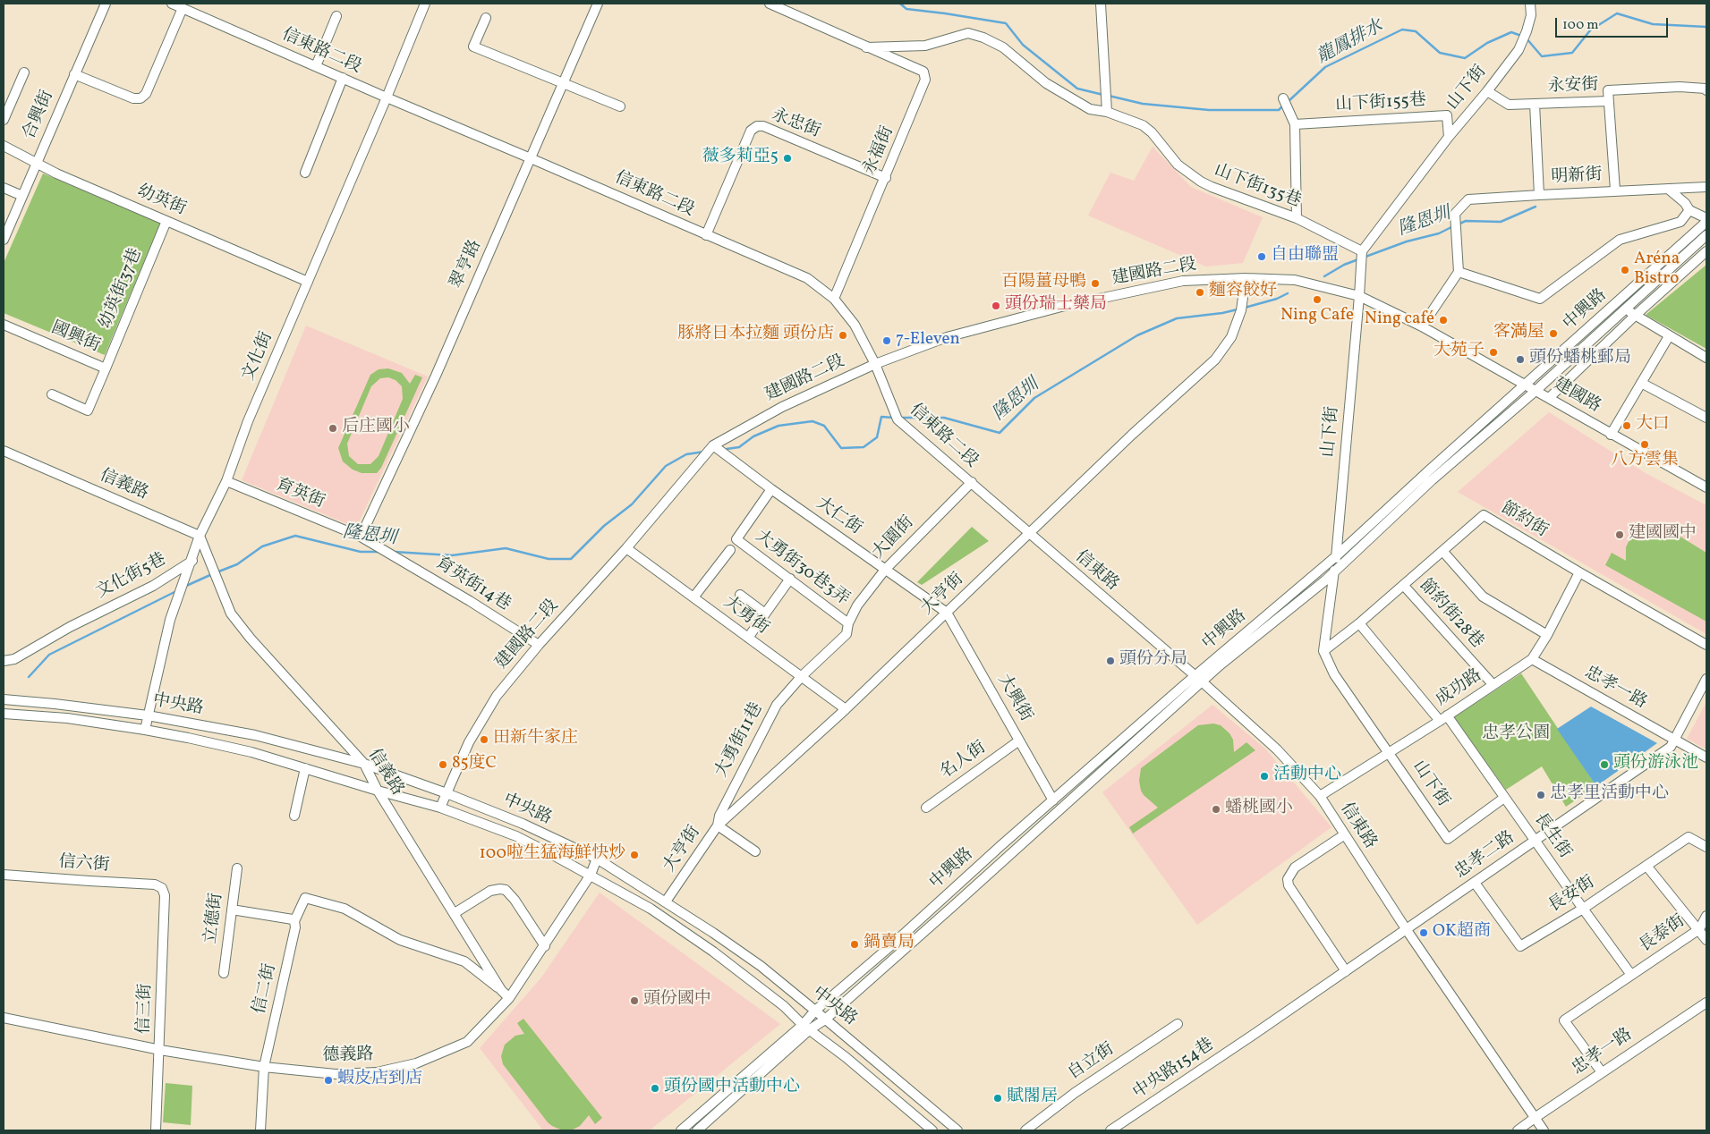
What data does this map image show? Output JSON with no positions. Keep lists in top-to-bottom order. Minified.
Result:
{"streets":{"street":["信東路二段","永安街","山下街","山下街155巷","合興街","永忠街","永福街","明新街","山下街135巷","幼英街","翠亨路","建國路二段","幼英街37巷","中興路","國興街","文化街","建國路","信義路","育英街","大仁街","節約街","大園街","大勇街30巷3弄","信東路","文化街5巷","育英街14巷","大亨街","節約街28巷","大勇街","成功路","忠孝一路","大興街","中央路","大勇街11巷","名人街","長生街","忠孝二路","信六街","長安街","立德街","長泰街","信二街","信三街","德義路","自立街","中央路154巷"]},"crossings":[["信東路二段","永忠街"],["信東路二段","永福街"],["信東路二段","翠亨路"],["信東路二段","建國路二段"],["信東路二段","文化街"],["信東路二段","大園街"],["信東路二段","信東路"],["信東路二段","大亨街"],["永安街","山下街"],["山下街","山下街155巷"],["山下街","山下街135巷"],["山下街","建國路二段"],["山下街","中興路"],["山下街","建國路"],["山下街","節約街"],["山下街","成功路"],["山下街","長生街"],["合興街","幼英街"],["永忠街","永福街"],["永福街","山下街135巷"],["幼英街","幼英街37巷"],["幼英街","文化街"],["翠亨路","育英街"],["建國路二段","建國路"],["建國路二段","大仁街"],["建國路二段","育英街14巷"],["建國路二段","大亨街"],["建國路二段","大勇街"],["建國路二段","中央路"],["幼英街37巷","國興街"],["中興路","建國路"],["中興路","信東路"],["中興路","大興街"],["中興路","中央路"],["文化街","信義路"],["文化街","育英街"],["文化街","文化街5巷"],["文化街","中央路"],["信義路","中央路"],["信義路","信二街"],["信義路","德義路"],["育英街","育英街14巷"],["大仁街","大園街"],["大仁街","大勇街30巷3弄"],["大仁街","大亨街"],["大仁街","大興街"],["節約街","節約街28巷"],["節約街","成功路"],["節約街","長生街"],["大園街","大勇街30巷3弄"],["大園街","大勇街"],["大園街","大勇街11巷"],["信東路","大亨街"],["信東路","成功路"],["信東路","忠孝一路"],["信東路","忠孝二路"],["大亨街","大勇街"],["大亨街","大興街"],["大亨街","中央路"],["大亨街","大勇街11巷"],["節約街28巷","成功路"],["大勇街","大勇街11巷"],["成功路","忠孝一路"],["成功路","長生街"],["忠孝一路","忠孝二路"],["忠孝一路","長泰街"],["大興街","名人街"],["中央路","德義路"],["長生街","忠孝二路"],["長生街","長安街"],["長生街","長泰街"],["忠孝二路","長安街"],["忠孝二路","中央路154巷"],["信六街","信三街"],["信二街","德義路"],["信三街","德義路"]],"water":["龍鳳排水","隆恩圳"],"parks":["忠孝公園"],"places":["薇多莉亞5","自由聯盟","Aréna Bistro","百陽薑母鴨","麵容餃好","Ning Cafe","頭份瑞士藥局","Ning café","客満屋","豚將日本拉麵 頭份店","7-Eleven","大苑子","頭份蟠桃郵局","大口","后庄國小","八方雲集","建國國中","頭份分局","田新牛家庄","85度C","頭份游泳池","活動中心","忠孝里活動中心","蟠桃國小","100啦生猛海鮮快炒","OK超商","鍋賣局","頭份國中","蝦皮店到店","頭份國中活動中心","賦閣居"],"scale_bar":"100 m"}
